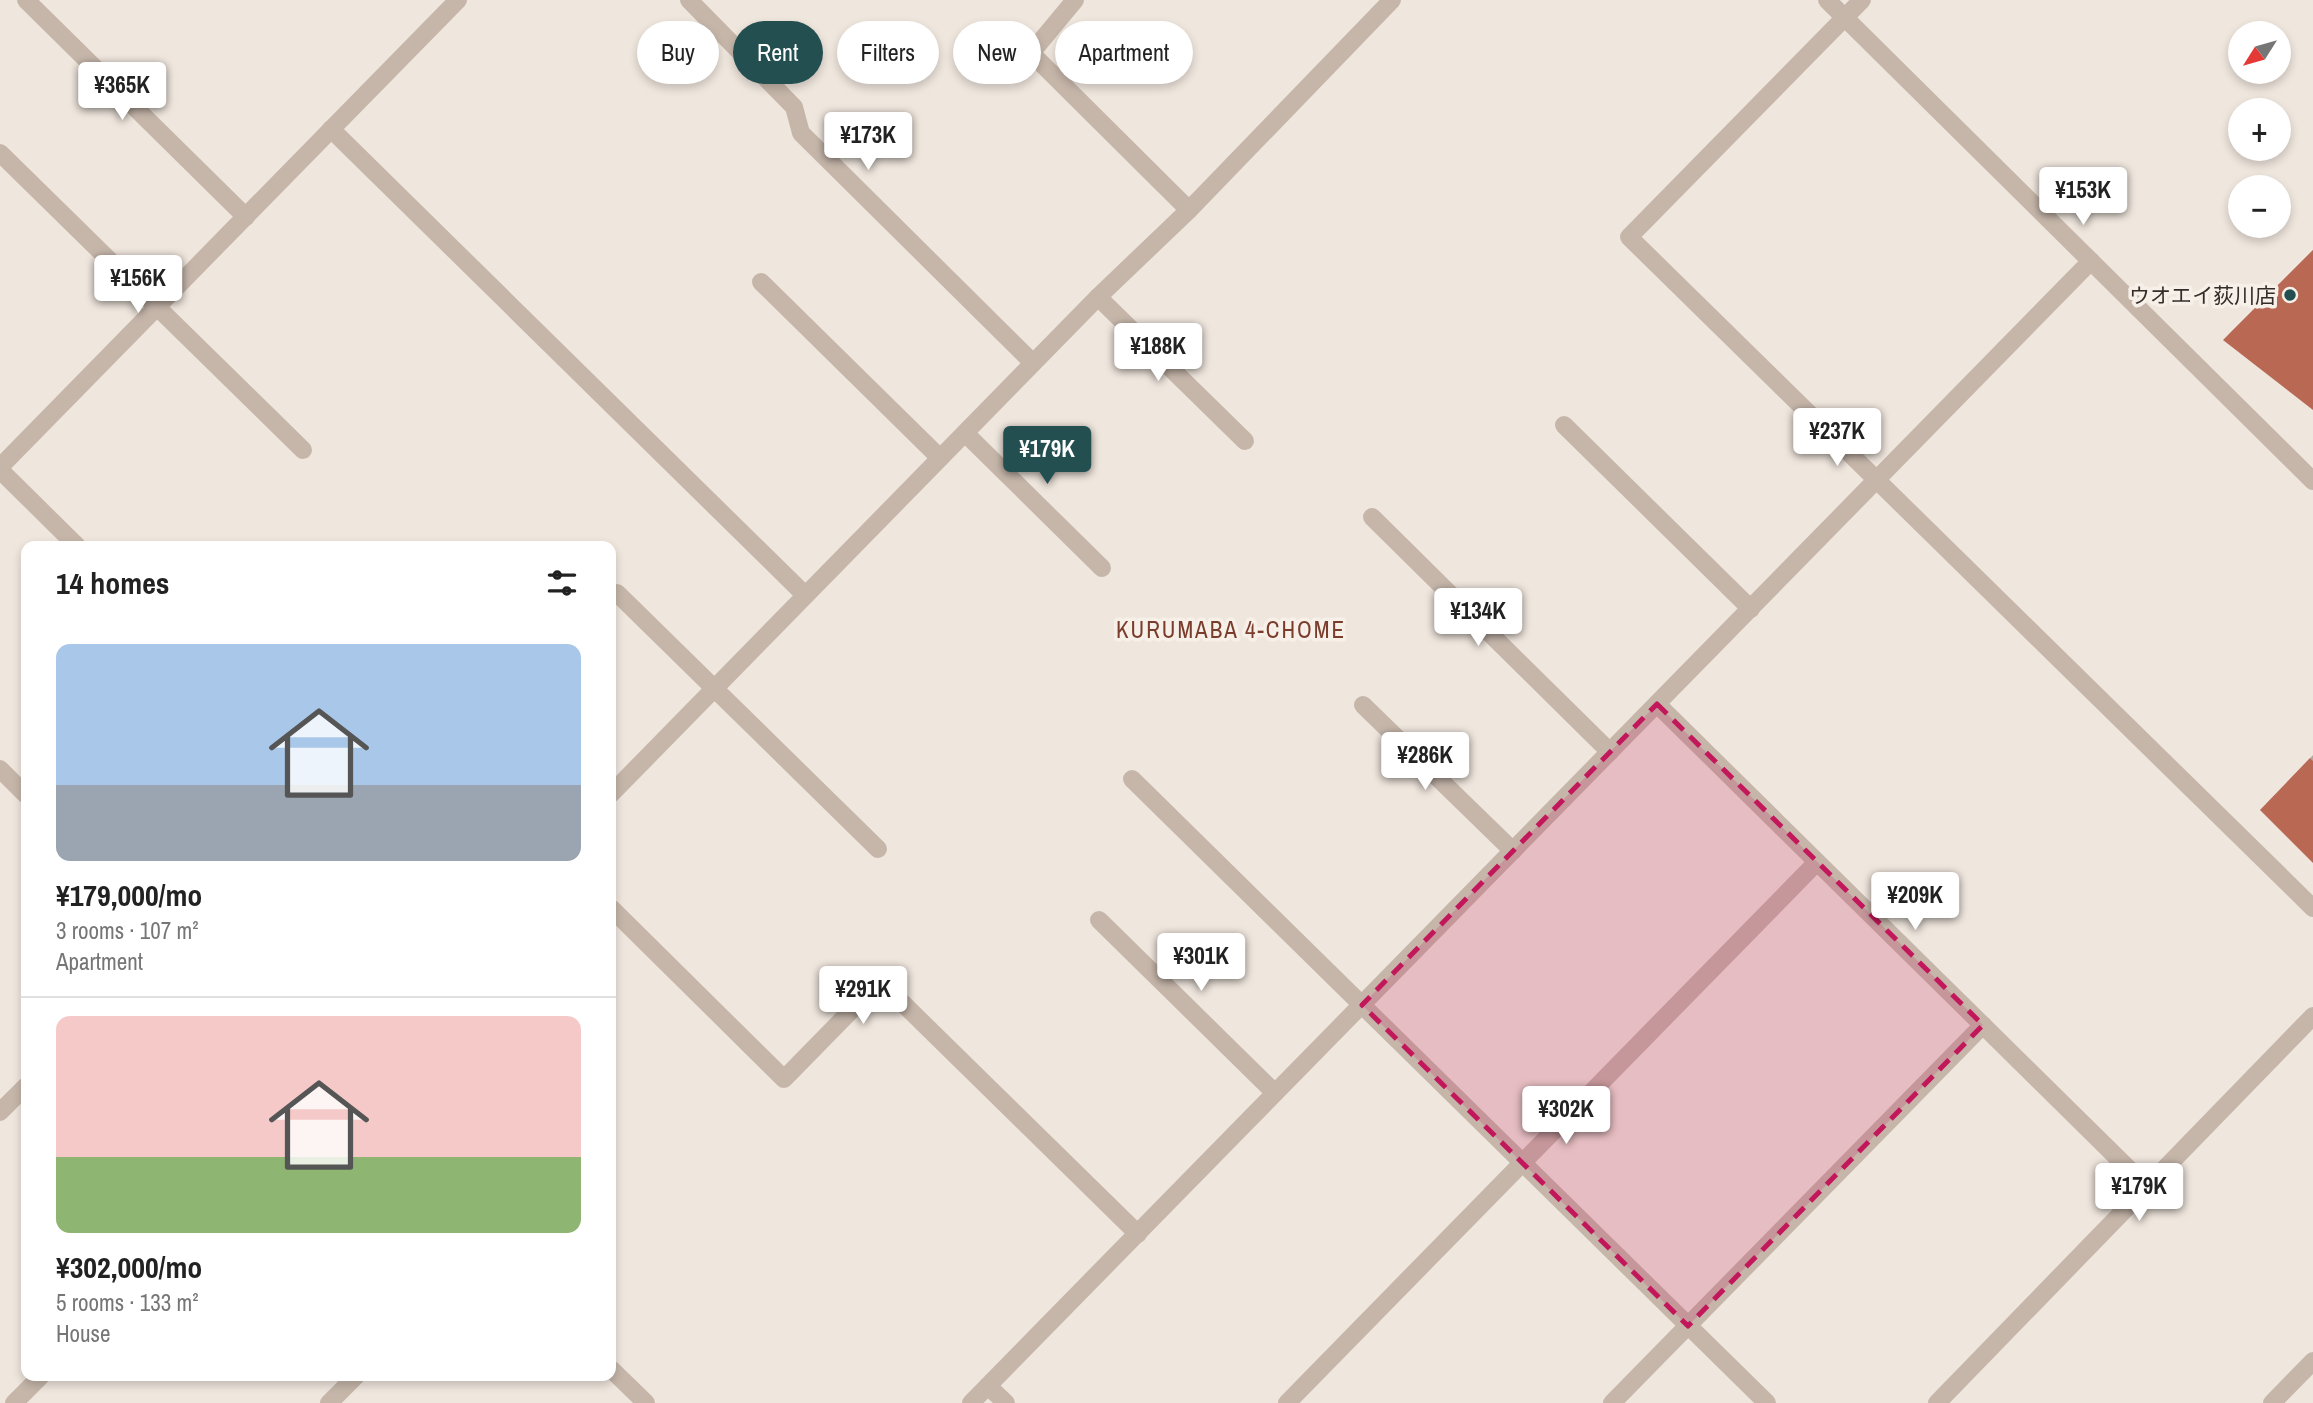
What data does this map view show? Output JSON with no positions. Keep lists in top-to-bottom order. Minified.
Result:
{"districts":["KURUMABA 4-CHOME"],"places":["ウオエイ荻川店"],"north":"bottom left","page":{"map_buttons":["+","−"],"chip":["Buy","Rent","Filters","New","Apartment"],"price":["¥365K","¥173K","¥153K","¥156K","¥188K","¥237K","¥179K","¥134K","¥286K","¥209K","¥301K","¥291K","¥302K","¥179K"],"heading":"14 homes","list":[{"name":"¥179,000/mo","note":"3 rooms · 107 m² · Apartment"},{"name":"¥302,000/mo","note":"5 rooms · 133 m² · House"}]}}
